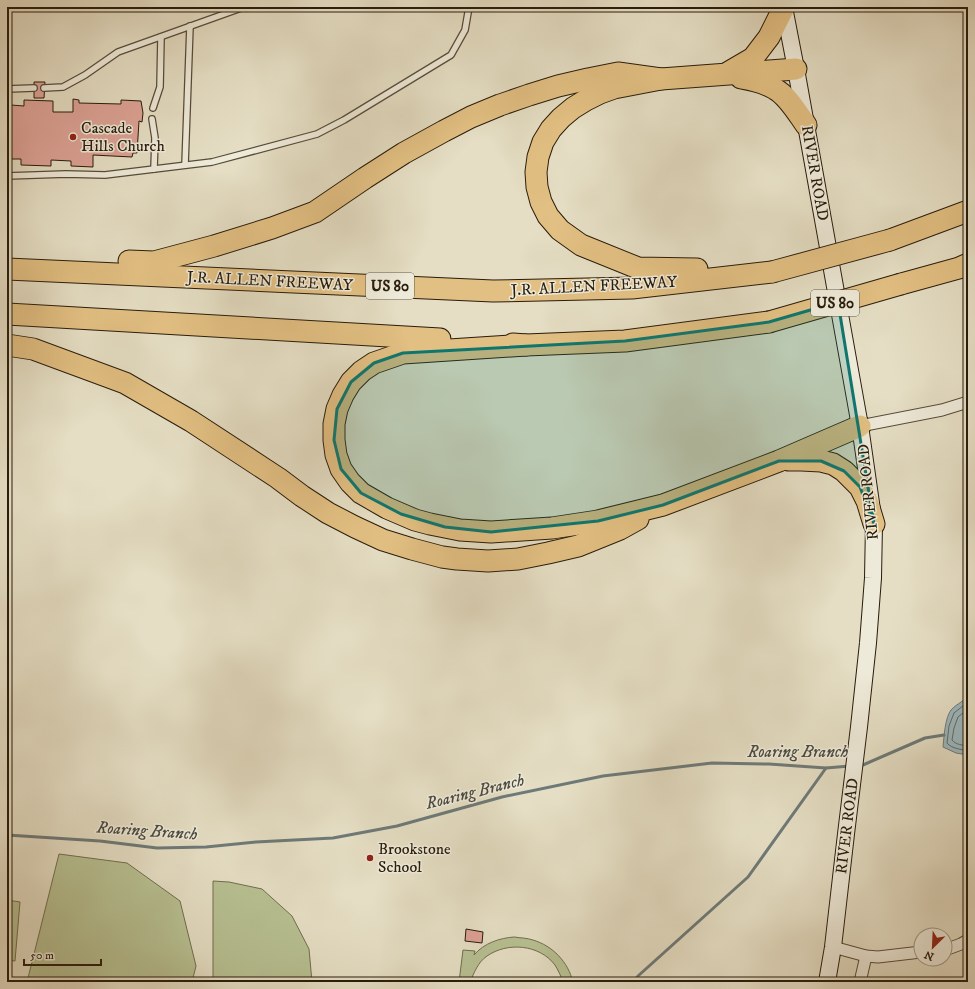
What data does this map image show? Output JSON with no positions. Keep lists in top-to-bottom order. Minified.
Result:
{"streets":{"highway":["J.R. ALLEN FREEWAY","US 80"],"main road":["RIVER ROAD"]},"crossings":[["J.R. ALLEN FREEWAY","US 80"]],"water":["Roaring Branch"],"places":["Cascade Hills Church","Brookstone School"],"scale_bar":"50 m","north":"bottom left"}
